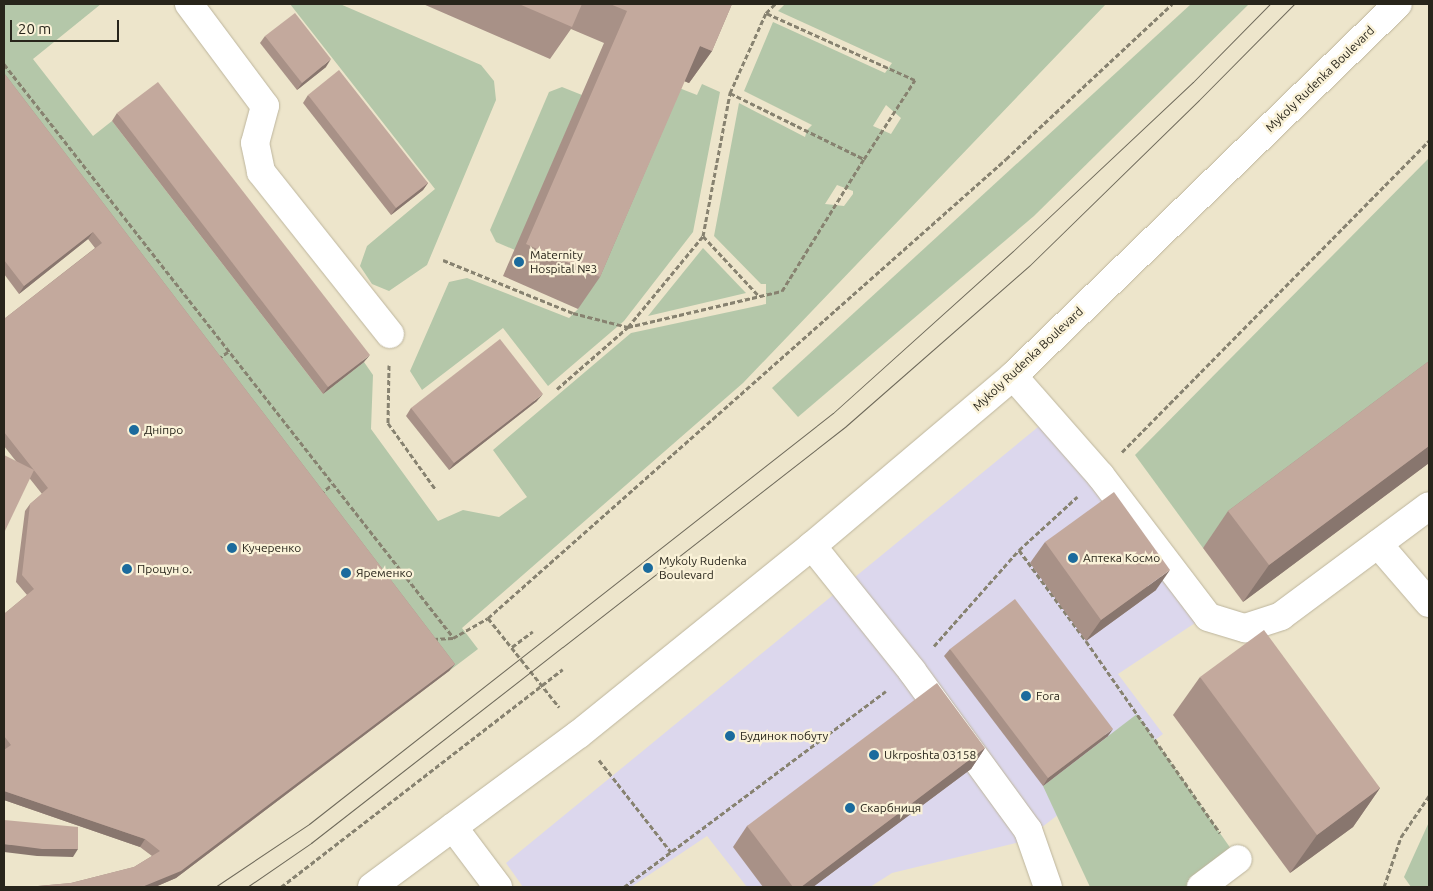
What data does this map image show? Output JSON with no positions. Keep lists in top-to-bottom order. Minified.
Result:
{"streets":{"street":["Mykoly Rudenka Boulevard"]},"places":["Maternity Hospital №3","Дніпро","Кучеренко","Аптека Космо","Mykoly Rudenka Boulevard","Процун о.","Яременко","Fora","Будинок побуту","Ukrposhta 03158","Скарбниця"],"scale_bar":"20 m"}
